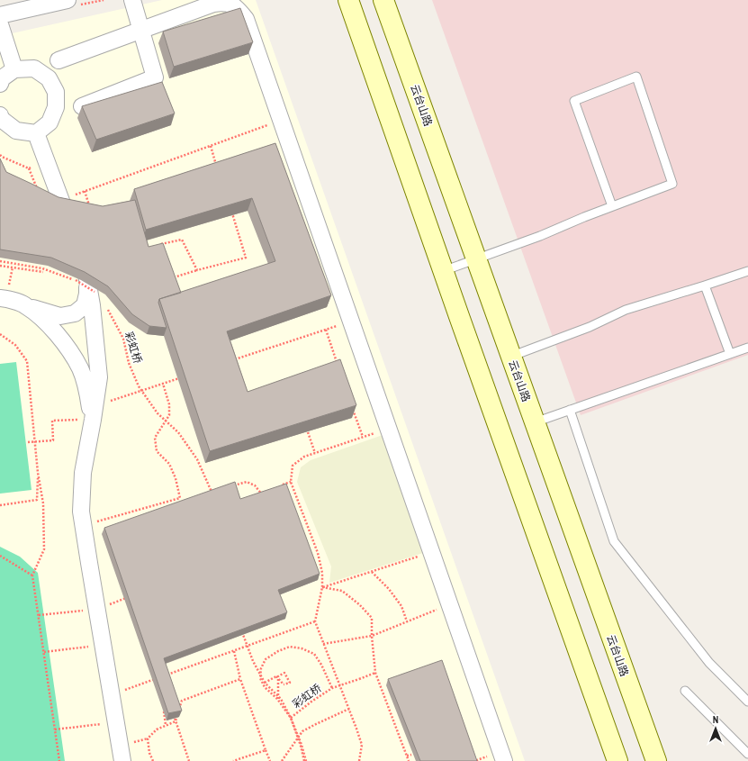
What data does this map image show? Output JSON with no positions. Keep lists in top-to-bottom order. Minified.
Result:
{"streets":{"main road":["云台山路"],"path":["彩虹桥"]},"north":"top"}
